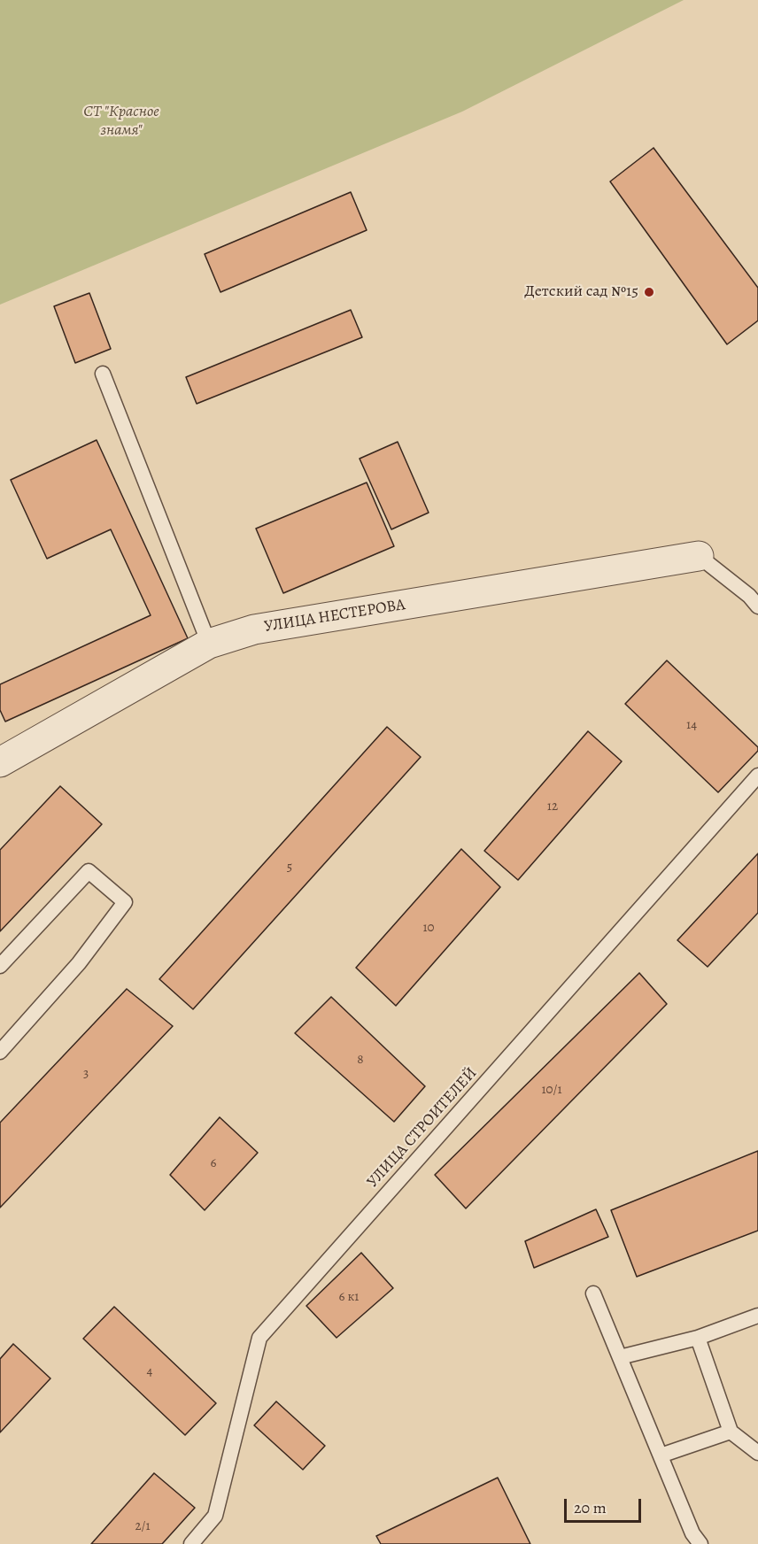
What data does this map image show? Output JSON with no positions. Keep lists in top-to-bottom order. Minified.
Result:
{"streets":{"street":["УЛИЦА НЕСТЕРОВА"],"lane":["УЛИЦА СТРОИТЕЛЕЙ"]},"parks":["СТ \"Красное знамя\""],"places":["Детский сад №15"],"house_numbers":["14","12","5","10","8","3","10/1","6","6 к1","4","2/1"],"scale_bar":"20 m"}
